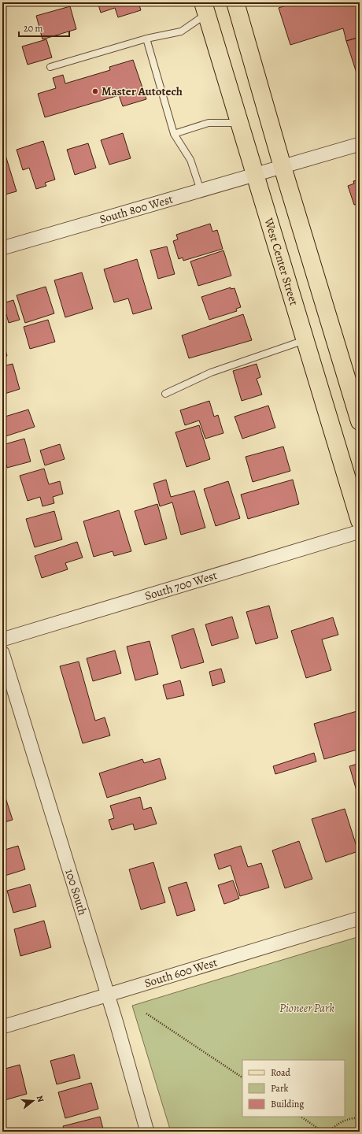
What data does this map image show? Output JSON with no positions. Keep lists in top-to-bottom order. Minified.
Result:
{"streets":{"main road":["West Center Street"],"street":["South 800 West","South 700 West","100 South","South 600 West"]},"crossings":[["South 800 West","West Center Street"],["100 South","South 600 West"]],"parks":["Pioneer Park"],"places":["Master Autotech"],"legend":["Road","Park","Building"],"scale_bar":"20 m","north":"right"}
